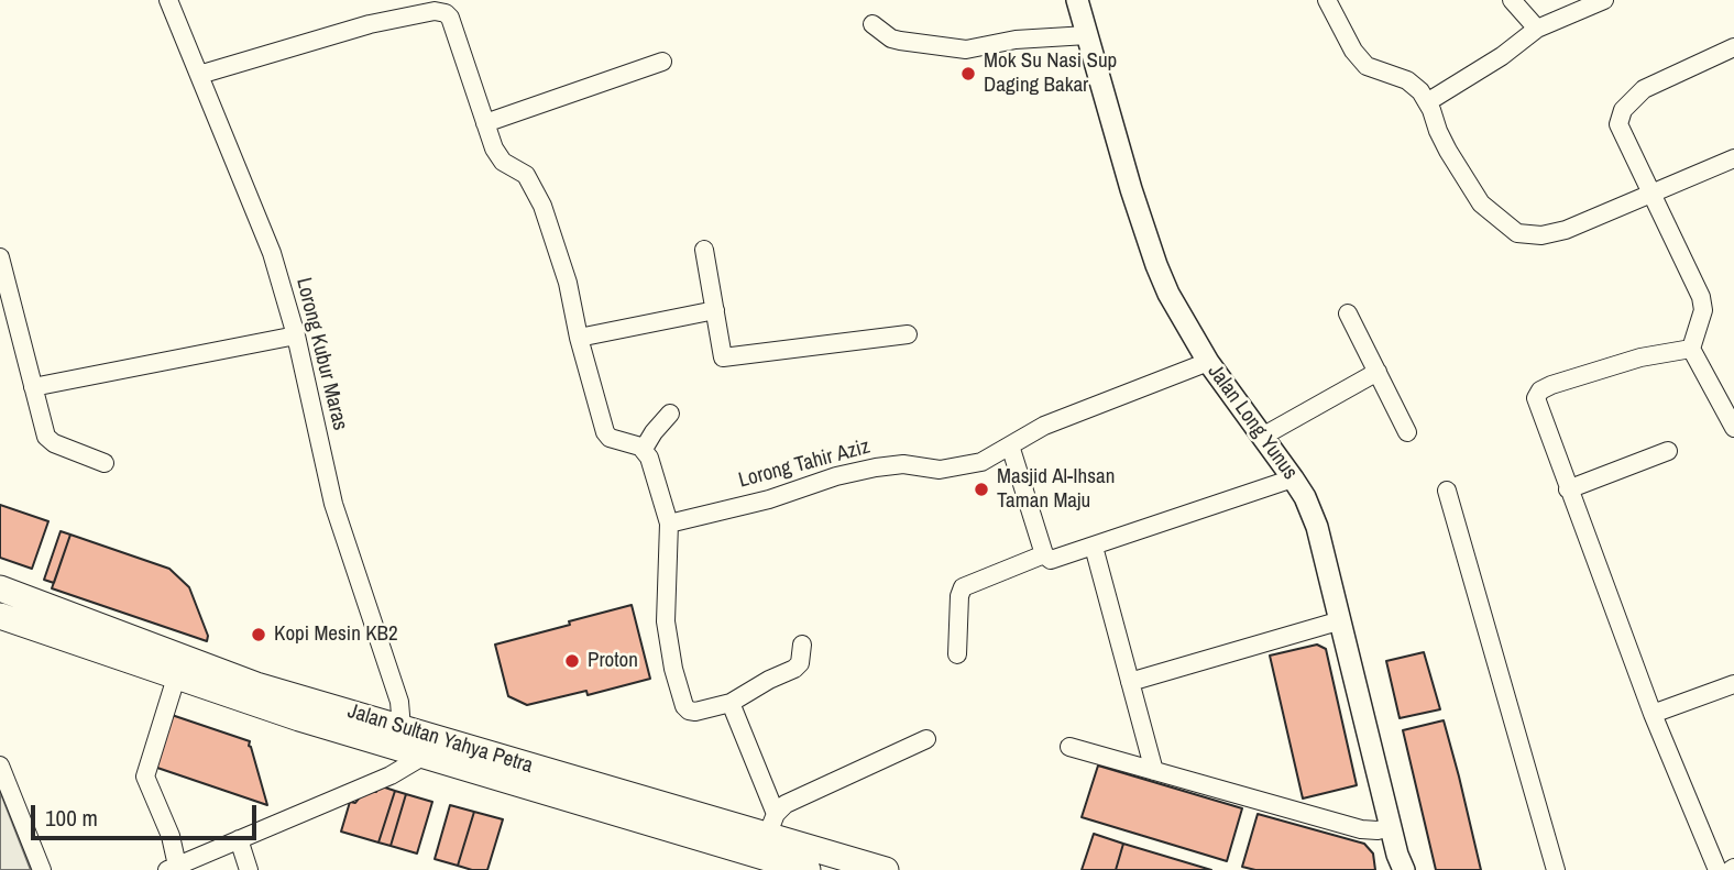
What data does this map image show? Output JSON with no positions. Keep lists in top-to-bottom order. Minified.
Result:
{"streets":{"highway":["Jalan Sultan Yahya Petra"],"main road":["Jalan Long Yunus"],"street":["Lorong Kubur Maras","Lorong Tahir Aziz"]},"crossings":[["Lorong Kubur Maras","Jalan Sultan Yahya Petra"],["Jalan Long Yunus","Lorong Tahir Aziz"]],"places":["Mok Su Nasi Sup Daging Bakar","Masjid Al-Ihsan Taman Maju","Kopi Mesin KB2","Proton"],"scale_bar":"100 m"}
